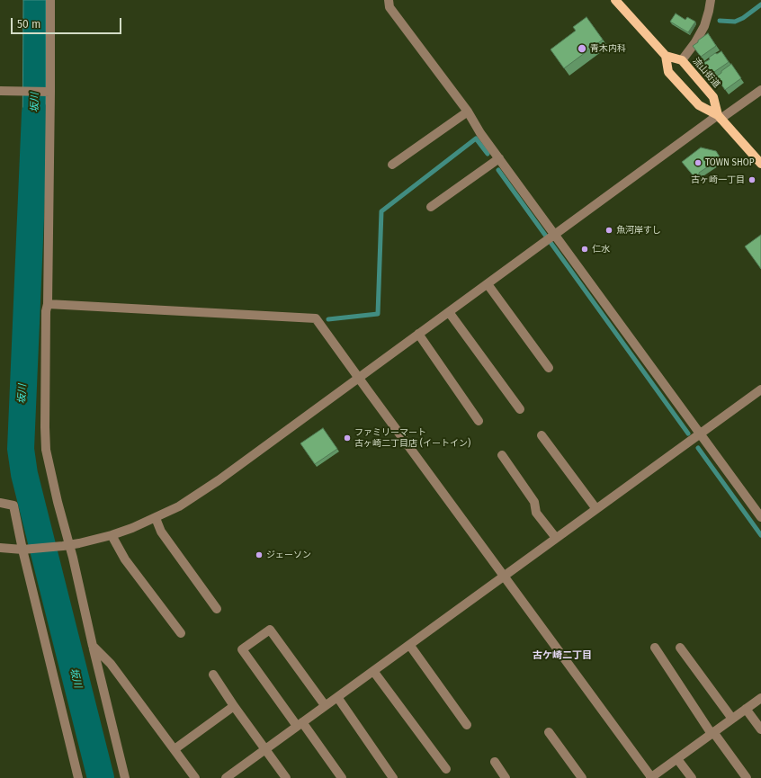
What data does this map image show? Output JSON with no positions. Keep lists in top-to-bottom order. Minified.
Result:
{"streets":{"main road":["流山街道"]},"districts":["古ケ崎二丁目"],"water":["坂川"],"places":["青木内科","TOWN SHOP","古ヶ崎一丁目","魚河岸すし","仁水","ファミリーマート 古ヶ崎二丁目店 (イートイン)","ジェーソン"],"scale_bar":"50 m"}
